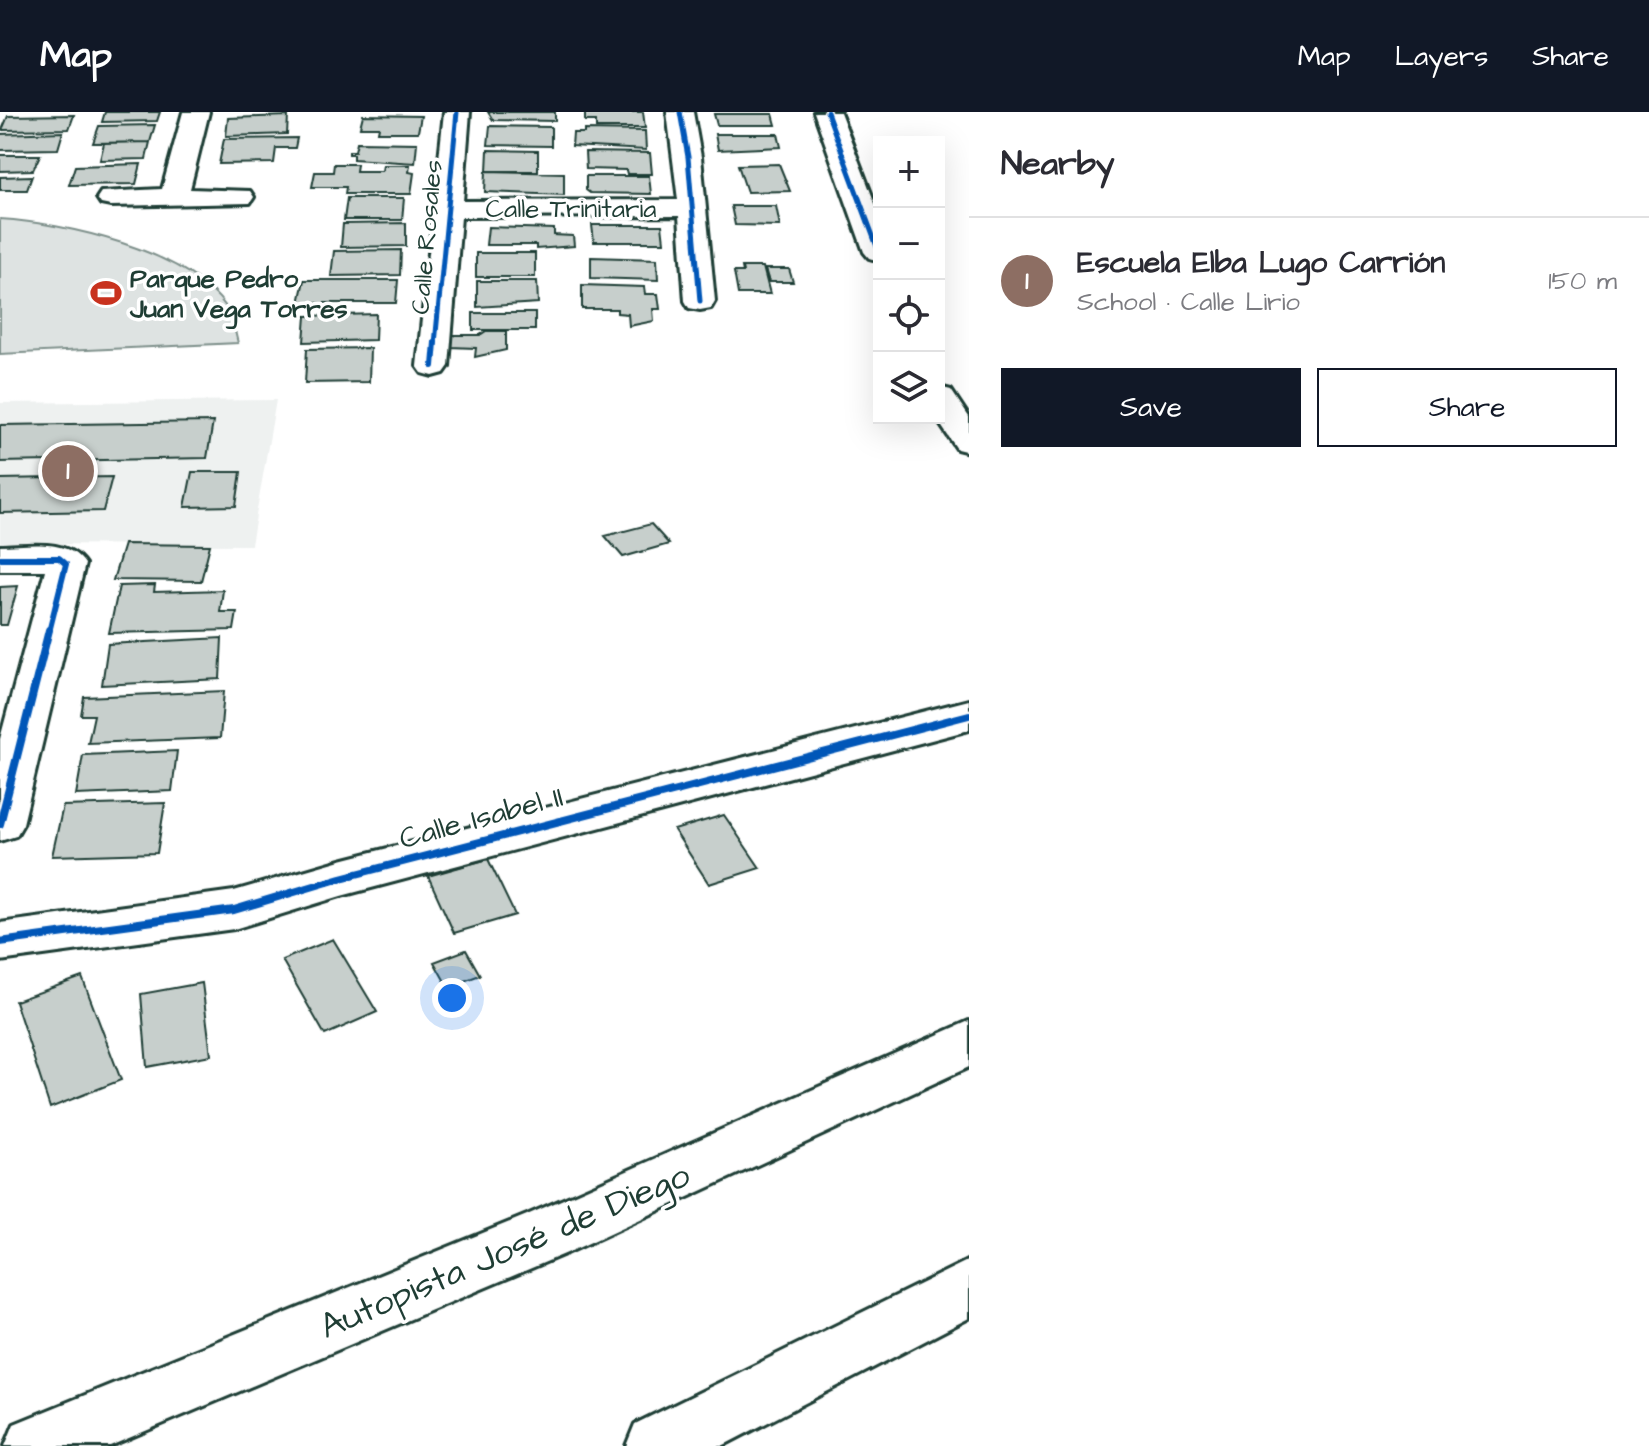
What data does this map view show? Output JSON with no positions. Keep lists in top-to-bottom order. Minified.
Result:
{"streets":{"main road":["Calle Trinitaria","Calle Rosales","Calle Isabel II","Autopista José de Diego"]},"crossings":[["Calle Trinitaria","Calle Rosales"]],"places":{"sports":["Parque Pedro Juan Vega Torres"]},"page":{"header":"Map","nav":["Map","Layers","Share"],"heading":"Nearby","map_buttons":["+","−"],"list":[{"mark":"1","name":"Escuela Elba Lugo Carrión","note":"School · Calle Lirio","value":"150 m"}],"buttons":["Save","Share"],"pins":"1"}}
